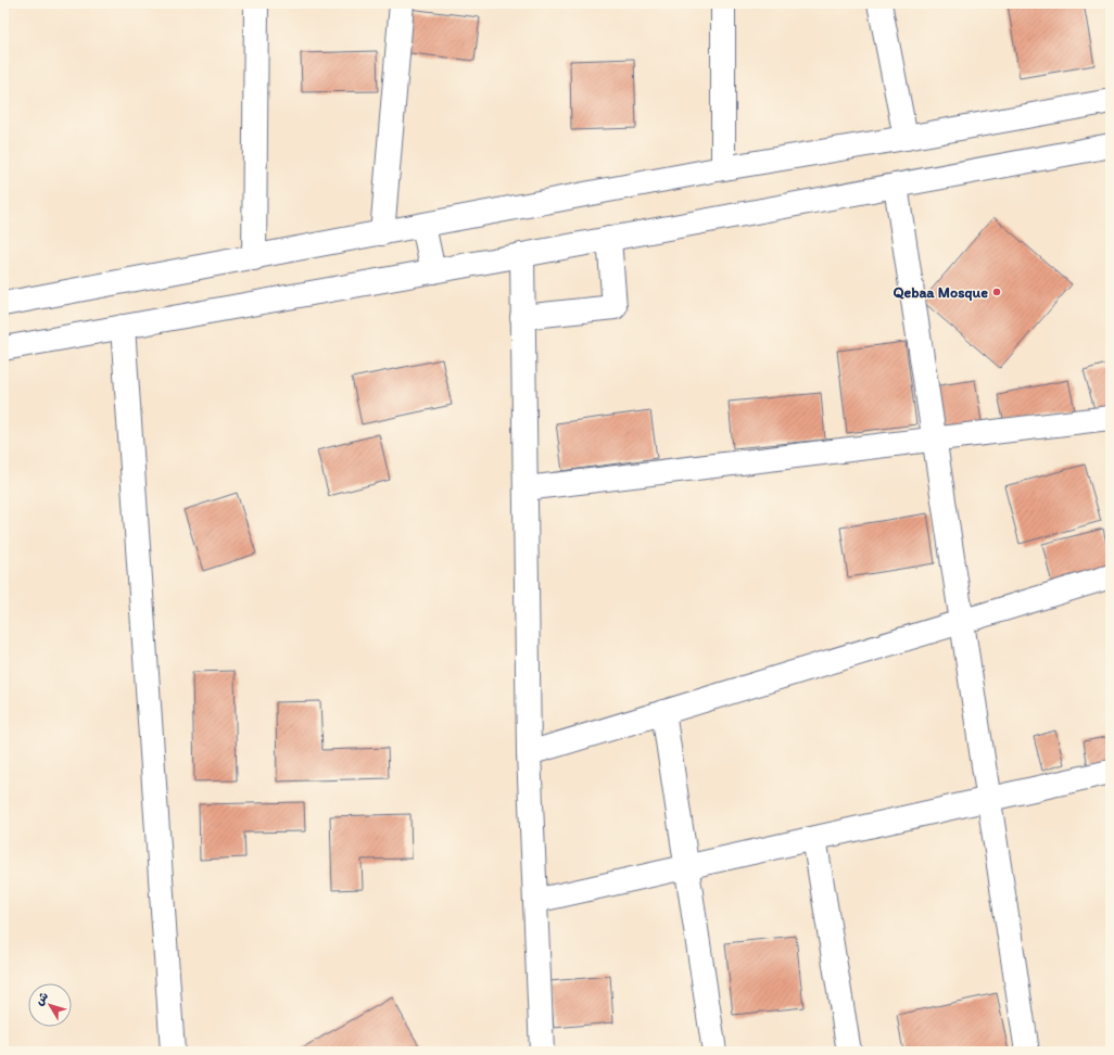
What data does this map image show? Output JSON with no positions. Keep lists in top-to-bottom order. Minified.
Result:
{"places":["Qebaa Mosque"],"north":"top left"}
